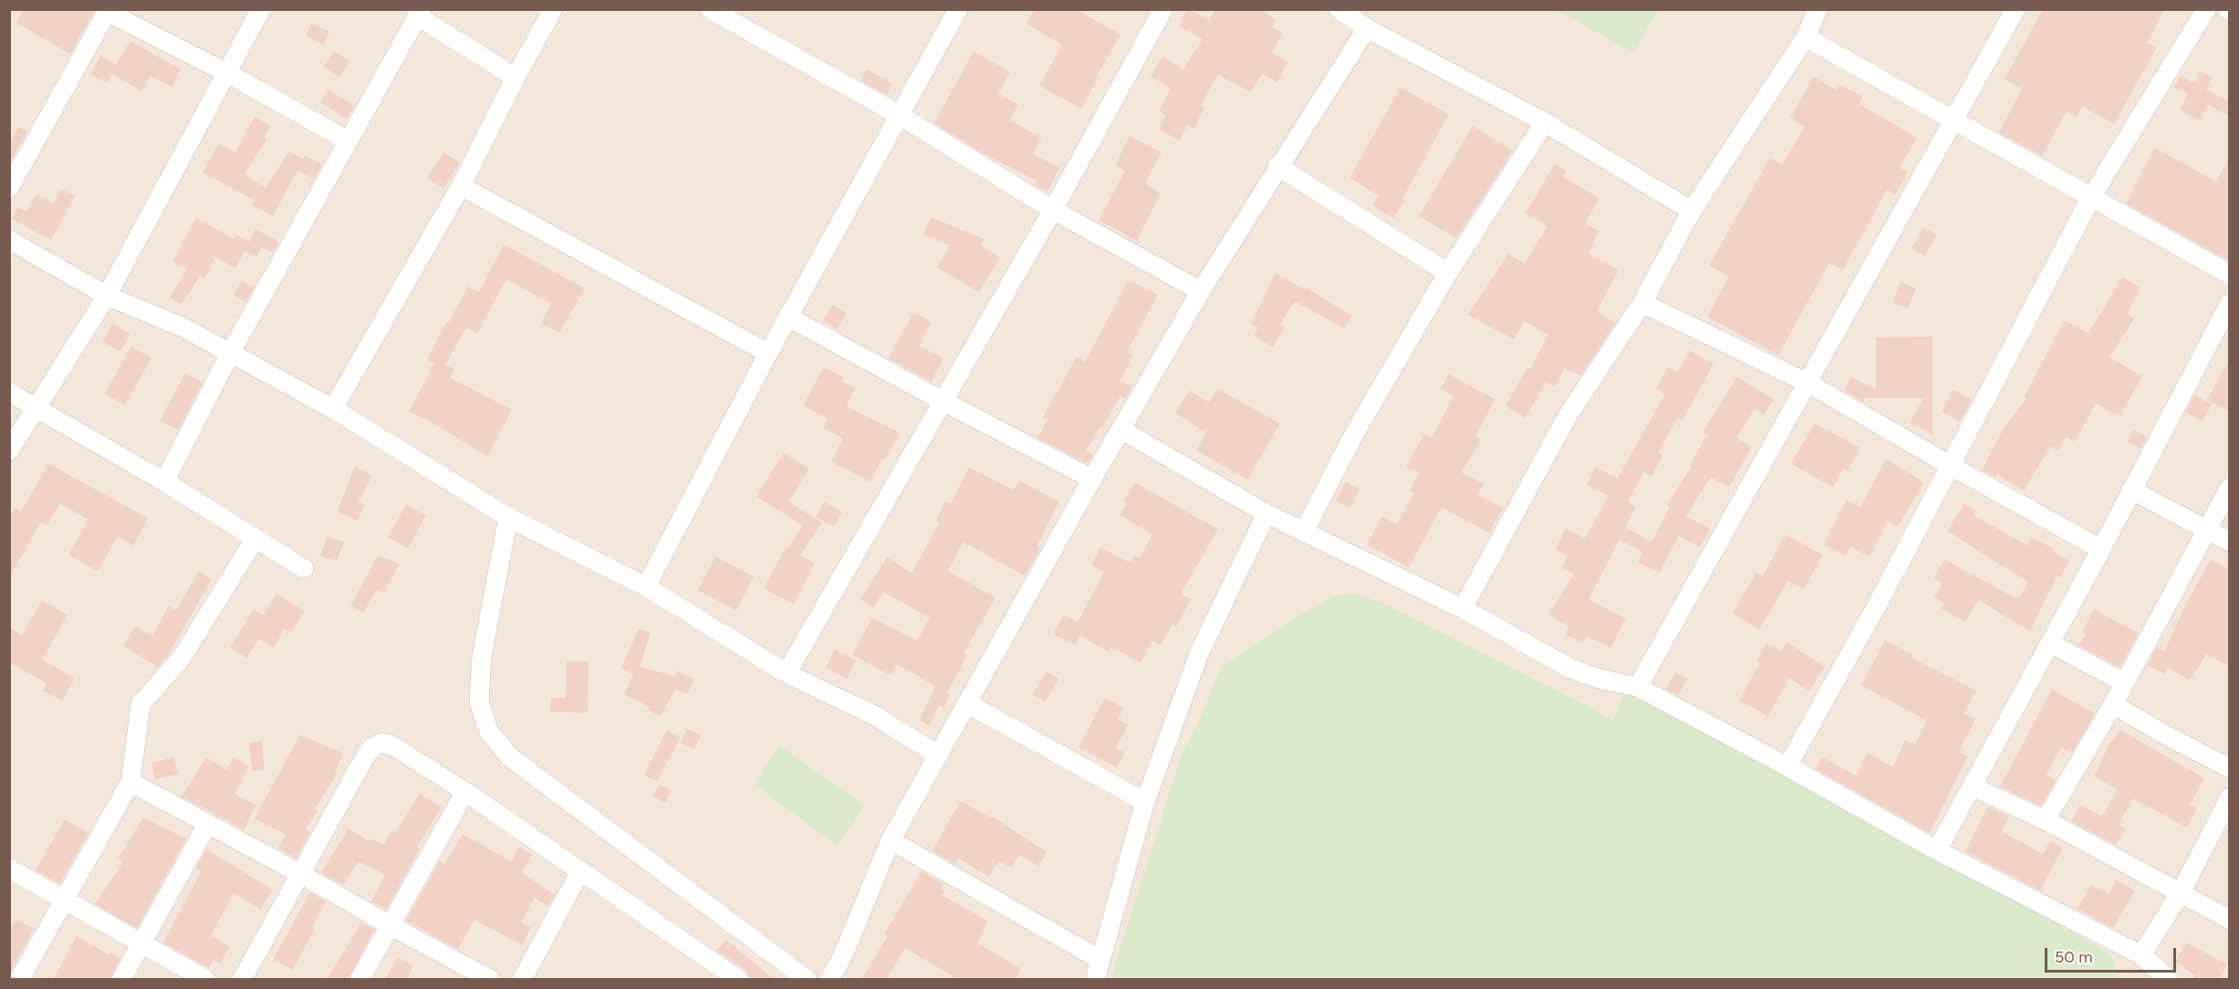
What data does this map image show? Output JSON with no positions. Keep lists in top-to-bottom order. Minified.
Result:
{"scale_bar":"50 m"}
